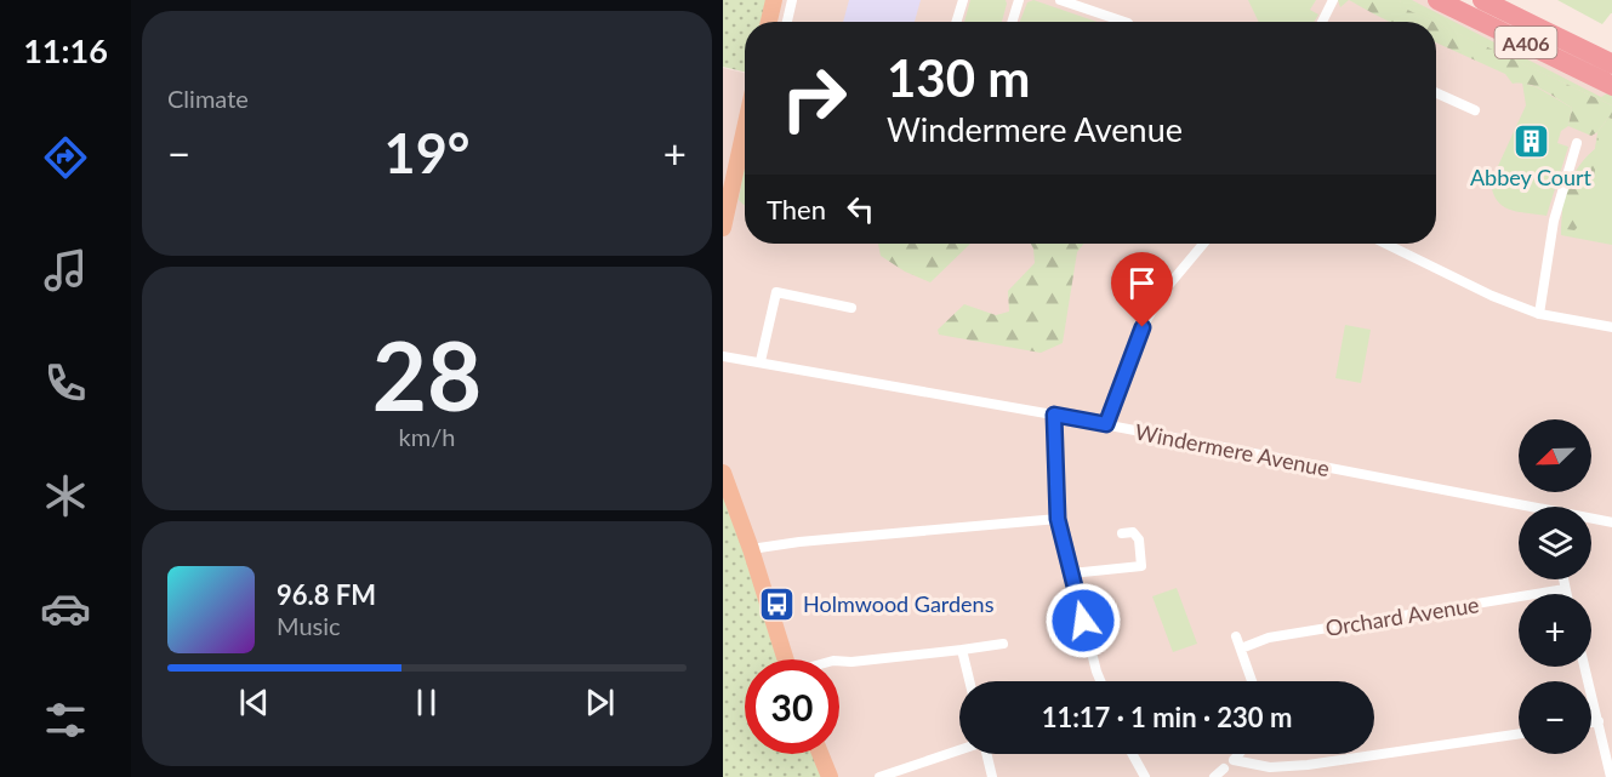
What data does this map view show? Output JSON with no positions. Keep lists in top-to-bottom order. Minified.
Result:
{"streets":{"highway":["A406"],"street":["Windermere Avenue","Orchard Avenue"]},"places":{"building":["Abbey Court"],"bus stop":["Holmwood Gardens"]},"north":"bottom left","page":{"tabs":"11:16","tile":["Climate",["28","km/h"]],"turn":["130 m","Windermere Avenue"],"heat":["−","19°","+"],"then":"Then","map_buttons":["+","−"],"song":["96.8 FM","Music"],"limit":"30","trip":"11:17 · 1 min · 230 m"}}
